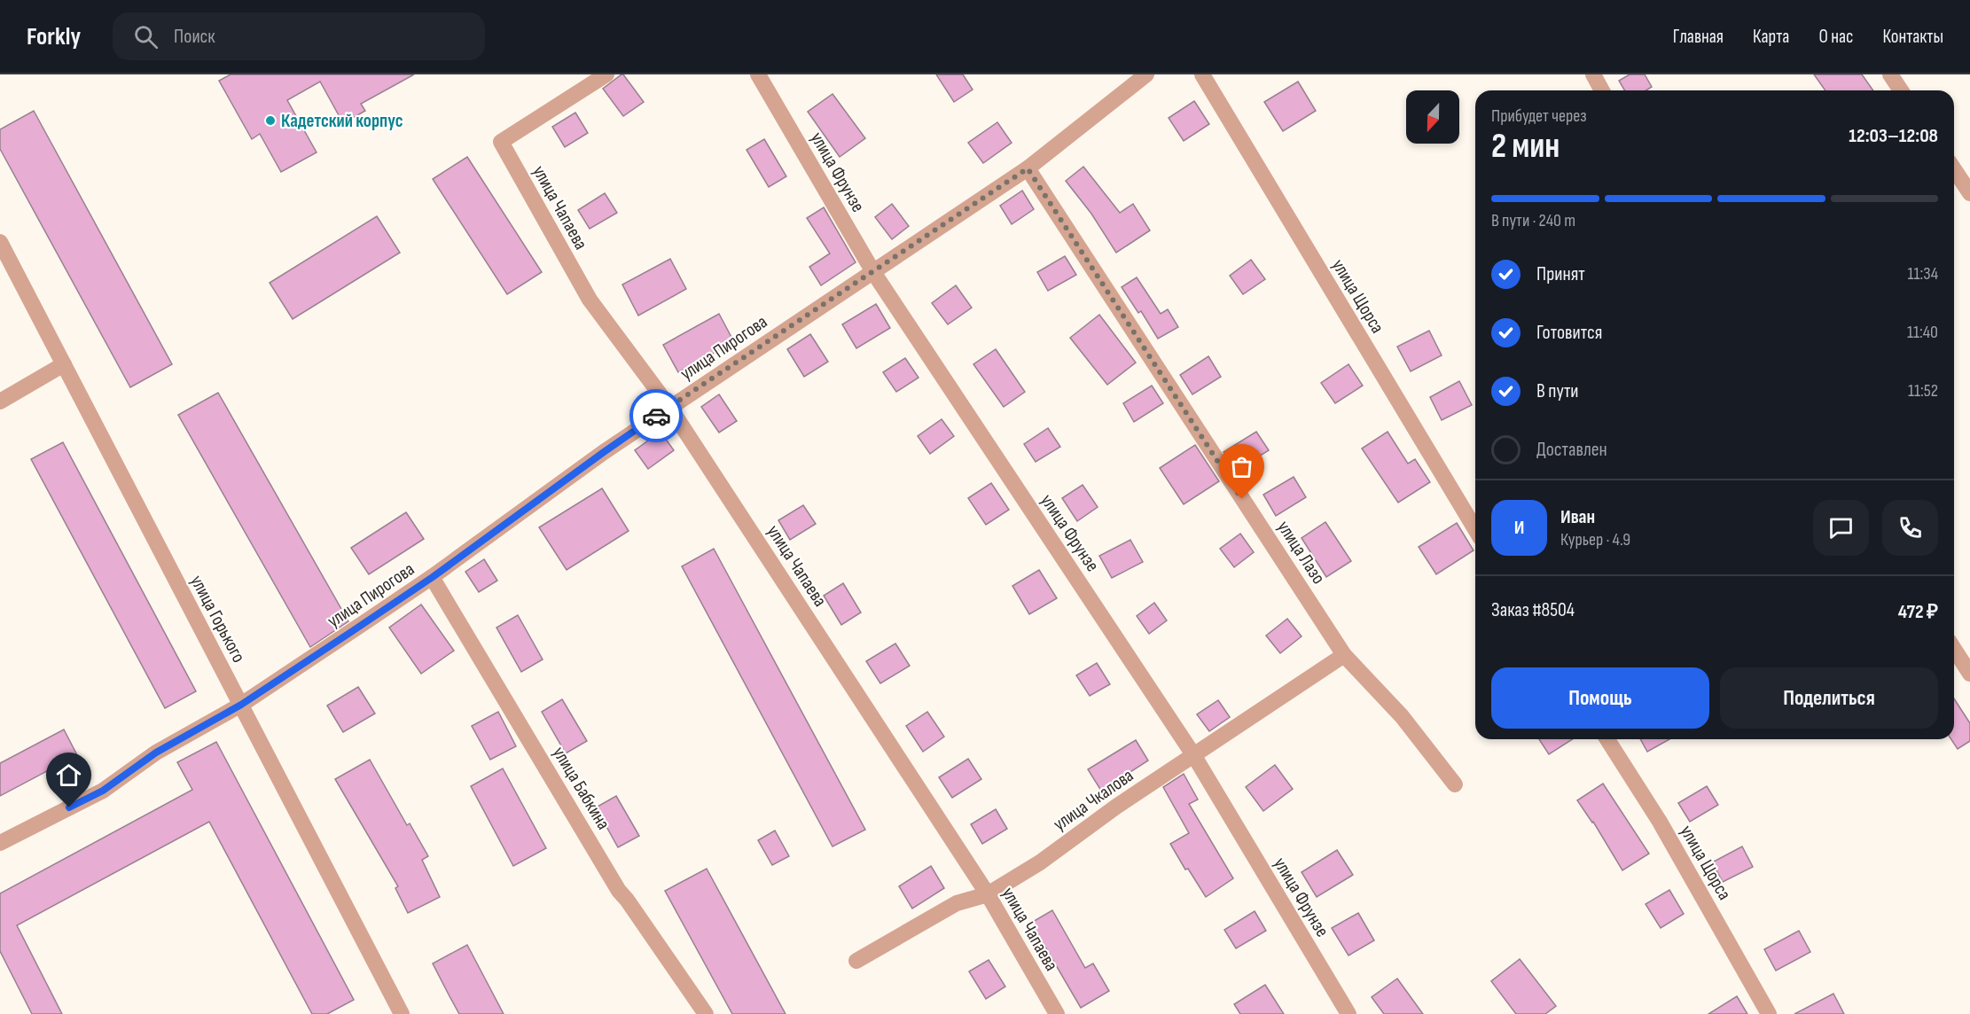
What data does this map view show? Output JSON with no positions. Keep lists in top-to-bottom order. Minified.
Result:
{"streets":{"street":["улица Фрунзе","улица Чапаева","улица Щорса","улица Пирогова","улица Лазо","улица Горького","улица Бабкина","улица Чкалова"]},"crossings":[["улица Фрунзе","улица Пирогова"],["улица Фрунзе","улица Чкалова"],["улица Чапаева","улица Пирогова"],["улица Чапаева","улица Чкалова"],["улица Пирогова","улица Лазо"],["улица Пирогова","улица Горького"],["улица Пирогова","улица Бабкина"],["улица Лазо","улица Чкалова"]],"places":["Кадетский корпус"],"north":"bottom","page":{"header":"Forkly","search":"Поиск","nav":["Главная","Карта","О нас","Контакты"],"heading":["2 мин","Прибудет через","12:03–12:08"],"panel":["Иван","Курьер · 4.9","Заказ #8504","472 ₽"],"bar":"В пути · 240 m","list":[["Принят","11:34"],["Готовится","11:40"],["В пути","11:52"],"Доставлен"],"round":"И","buttons":["Помощь","Поделиться"]}}
